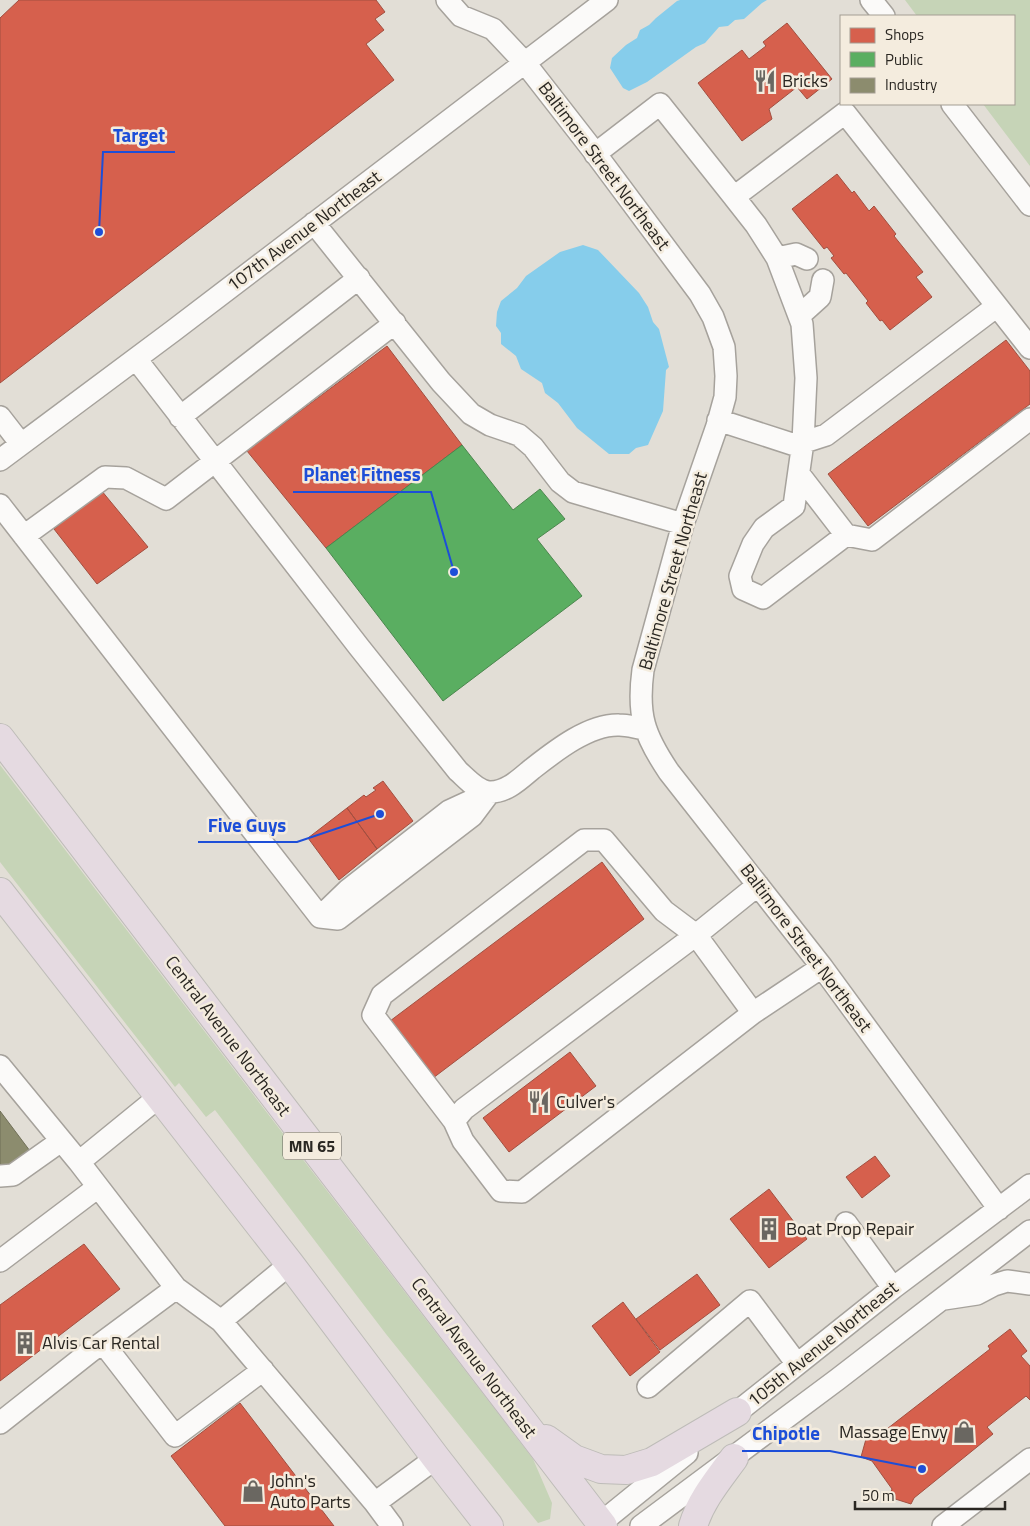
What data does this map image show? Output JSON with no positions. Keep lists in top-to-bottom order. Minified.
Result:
{"streets":{"highway":["Central Avenue Northeast","MN 65"],"street":["Baltimore Street Northeast","107th Avenue Northeast","105th Avenue Northeast"]},"crossings":[["Baltimore Street Northeast","107th Avenue Northeast"],["Baltimore Street Northeast","105th Avenue Northeast"],["Central Avenue Northeast","105th Avenue Northeast"]],"places":{"restaurant":["Bricks","Culver's"],"other":["Target","Planet Fitness","Five Guys","Chipotle"],"building":["Boat Prop Repair","Alvis Car Rental"],"shop":["Massage Envy","John's Auto Parts"]},"legend":["Shops","Public","Industry"],"scale_bar":"50 m"}
